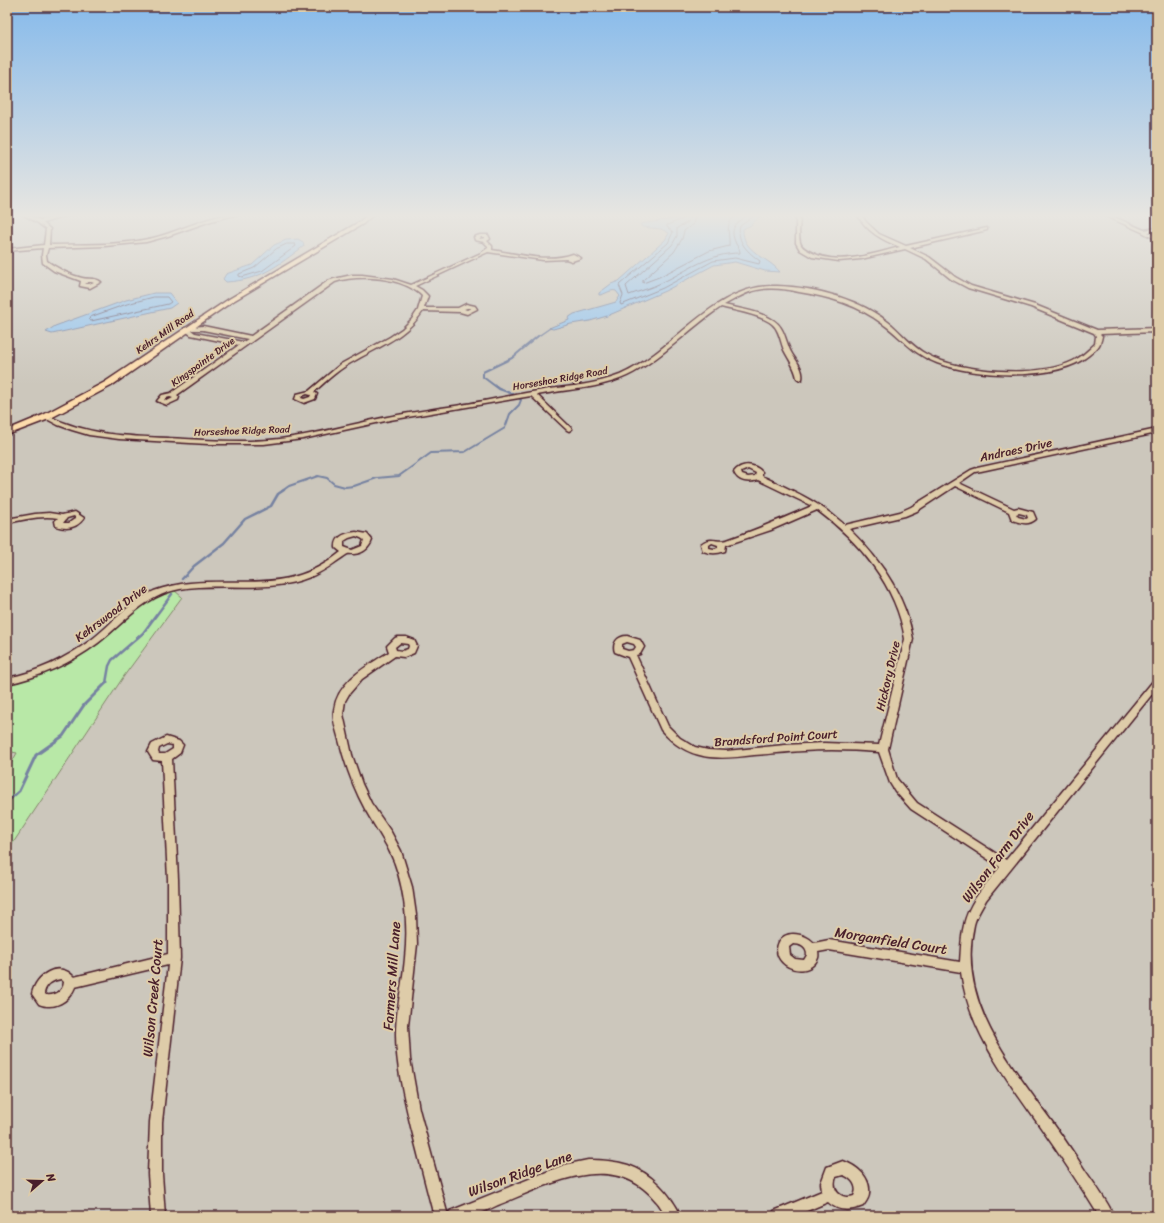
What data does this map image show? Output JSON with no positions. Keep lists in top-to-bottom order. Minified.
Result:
{"streets":{"main road":["Kehrs Mill Road"],"street":["Kingspointe Drive","Horseshoe Ridge Road","Andraes Drive","Kehrswood Drive","Hickory Drive","Brandsford Point Court","Wilson Farm Drive","Morganfield Court","Farmers Mill Lane","Wilson Creek Court","Wilson Ridge Lane"]},"crossings":[["Kehrs Mill Road","Kingspointe Drive"],["Kehrs Mill Road","Horseshoe Ridge Road"],["Andraes Drive","Hickory Drive"],["Hickory Drive","Brandsford Point Court"],["Wilson Farm Drive","Morganfield Court"]],"north":"right"}
